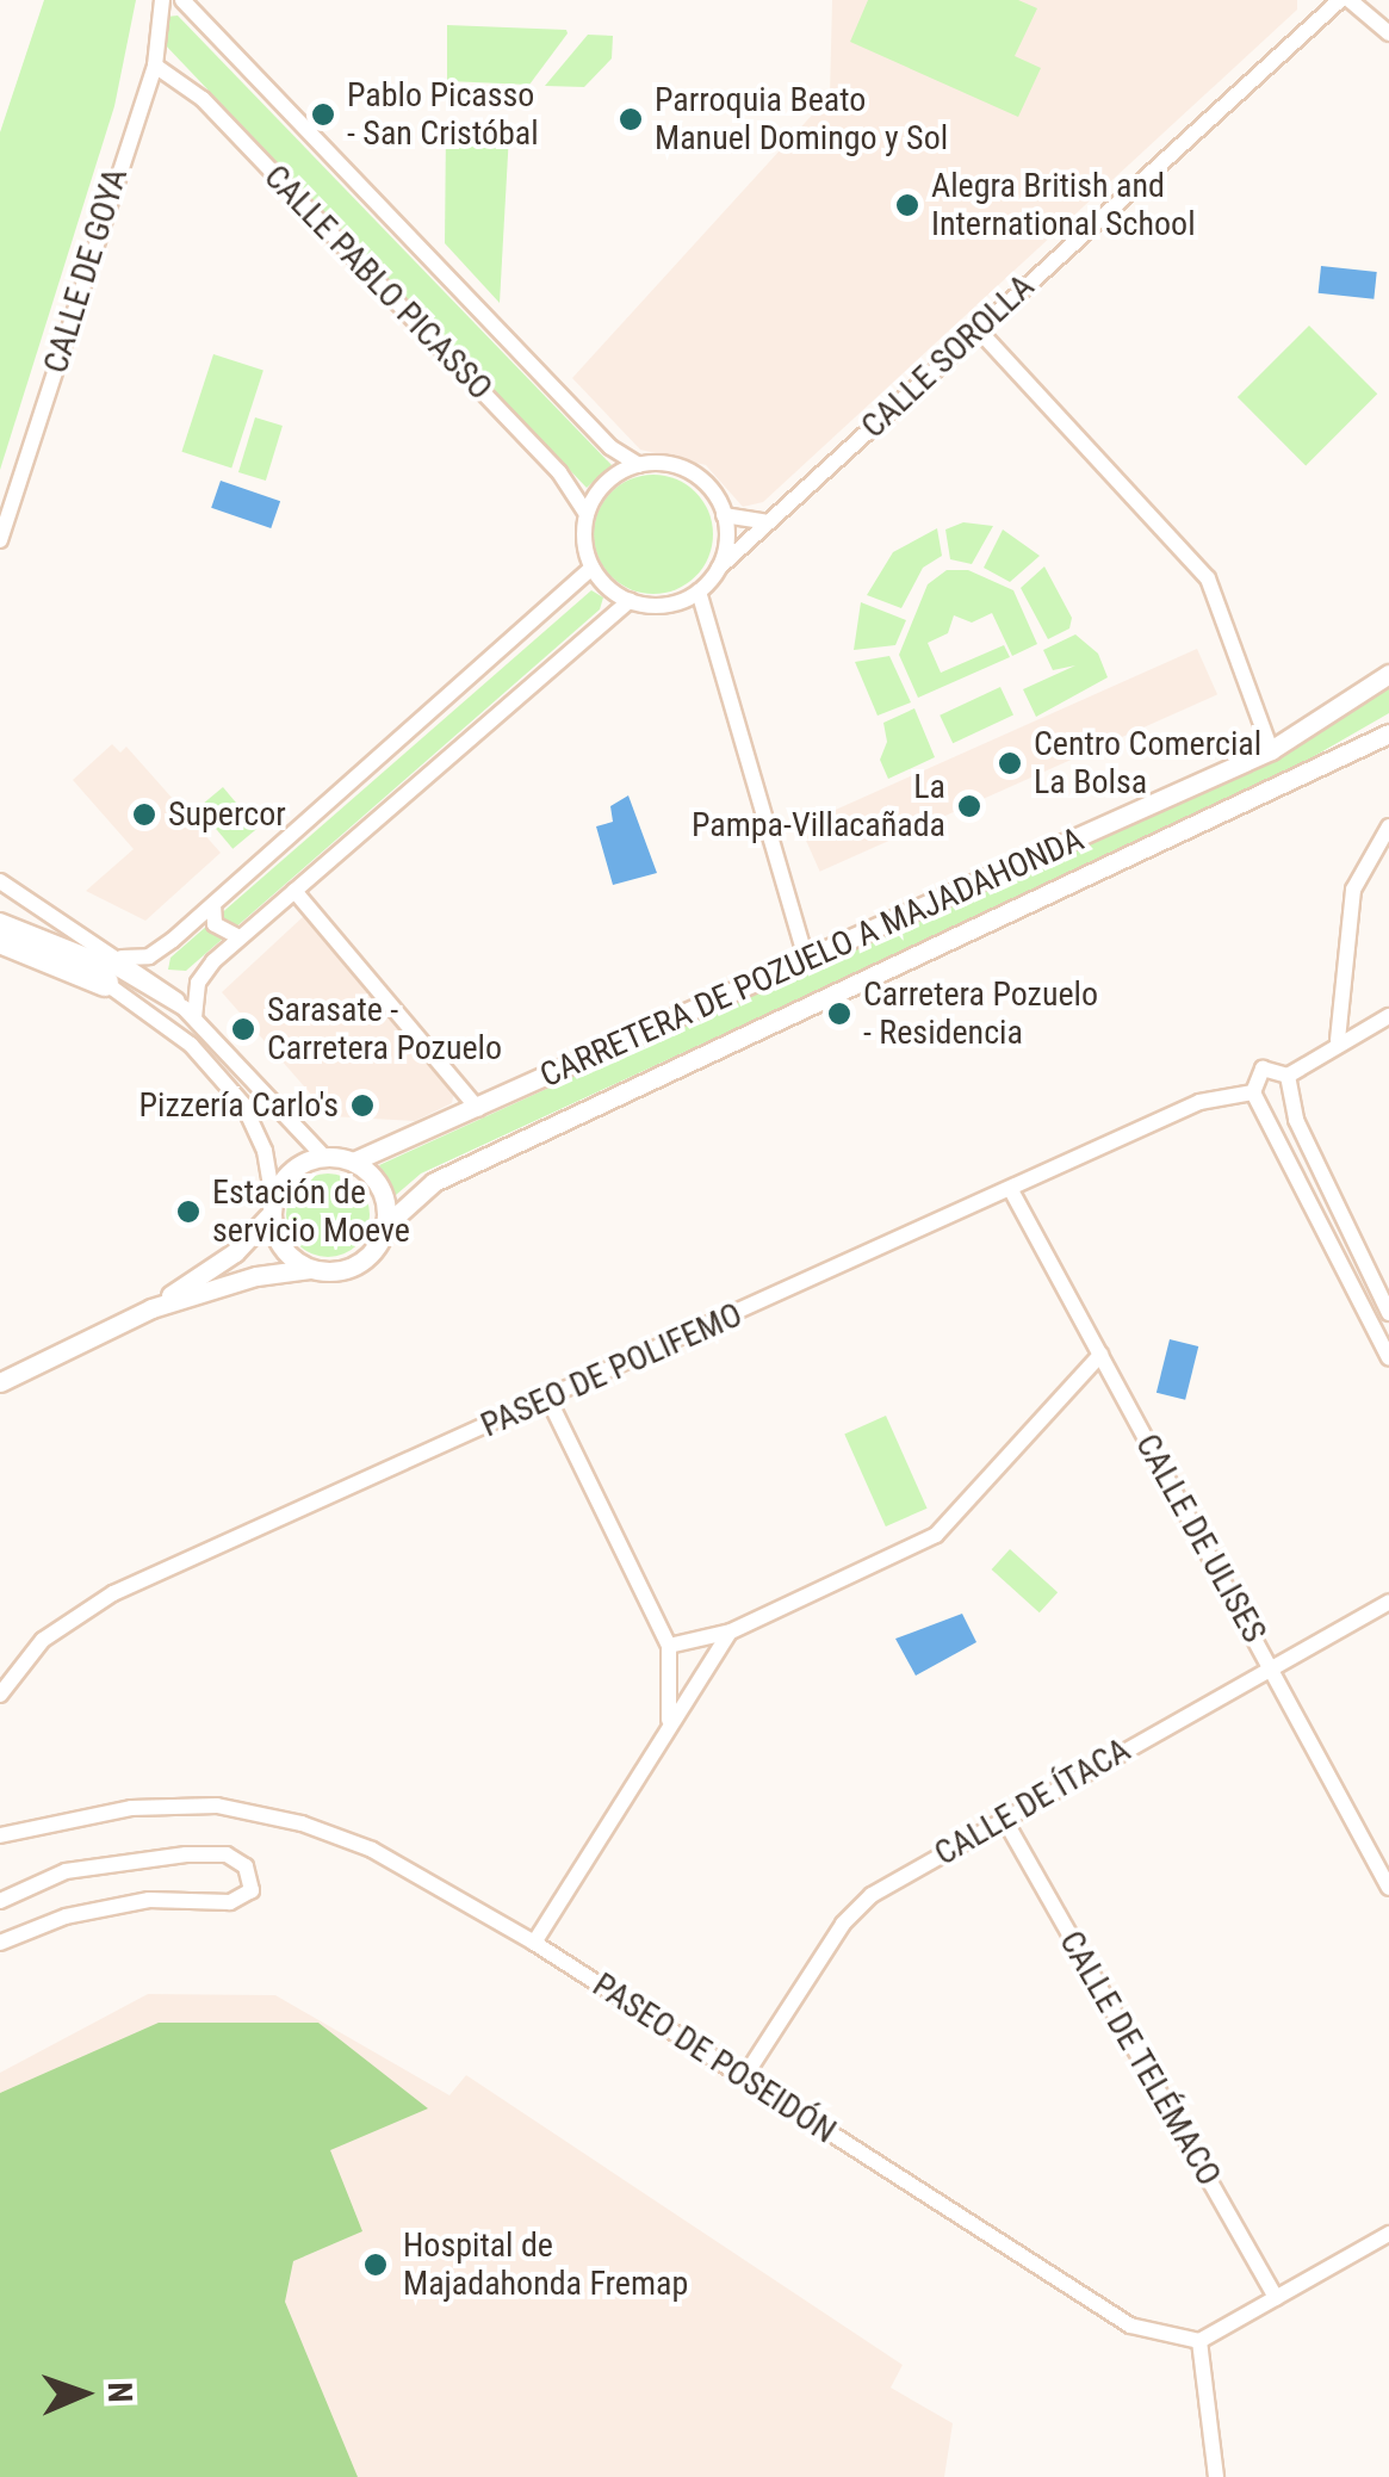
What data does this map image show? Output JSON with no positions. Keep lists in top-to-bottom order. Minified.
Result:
{"streets":{"street":["CALLE DE GOYA","CALLE PABLO PICASSO","CALLE SOROLLA","CARRETERA DE POZUELO A MAJADAHONDA","PASEO DE POLIFEMO","CALLE DE ULISES","CALLE DE ÍTACA","PASEO DE POSEIDÓN","CALLE DE TELÉMACO"]},"crossings":[["CALLE DE GOYA","CALLE PABLO PICASSO"],["CALLE PABLO PICASSO","CALLE SOROLLA"],["PASEO DE POLIFEMO","CALLE DE ULISES"],["CALLE DE ULISES","CALLE DE ÍTACA"],["CALLE DE ÍTACA","PASEO DE POSEIDÓN"],["CALLE DE ÍTACA","CALLE DE TELÉMACO"]],"places":["Pablo Picasso - San Cristóbal","Parroquia Beato Manuel Domingo y Sol","Alegra British and International School","Centro Comercial La Bolsa","La Pampa-Villacañada","Supercor","Carretera Pozuelo - Residencia","Sarasate - Carretera Pozuelo","Pizzería Carlo's","Estación de servicio Moeve","Hospital de Majadahonda Fremap"],"north":"right"}
